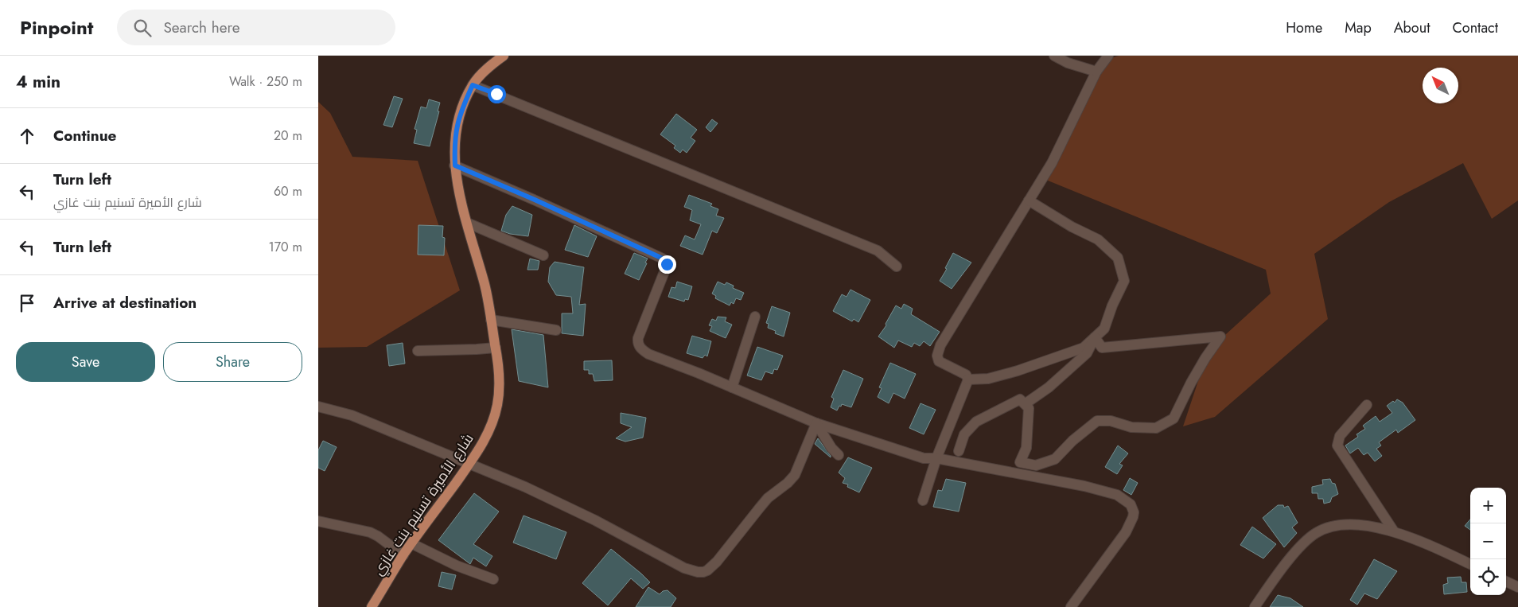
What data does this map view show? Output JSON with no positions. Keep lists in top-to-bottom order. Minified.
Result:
{"streets":{"main road":["شارع الأميرة تسنيم بنت غازي"]},"north":"top left","page":{"header":"Pinpoint","search":"Search here","nav":["Home","Map","About","Contact"],"heading":["4 min","Walk · 250 m"],"list":[["Continue","20 m"],["Turn left","شارع الأميرة تسنيم بنت غازي","60 m"],["Turn left","170 m"],"Arrive at destination"],"buttons":["Save","Share"],"map_buttons":["+","−"]}}
